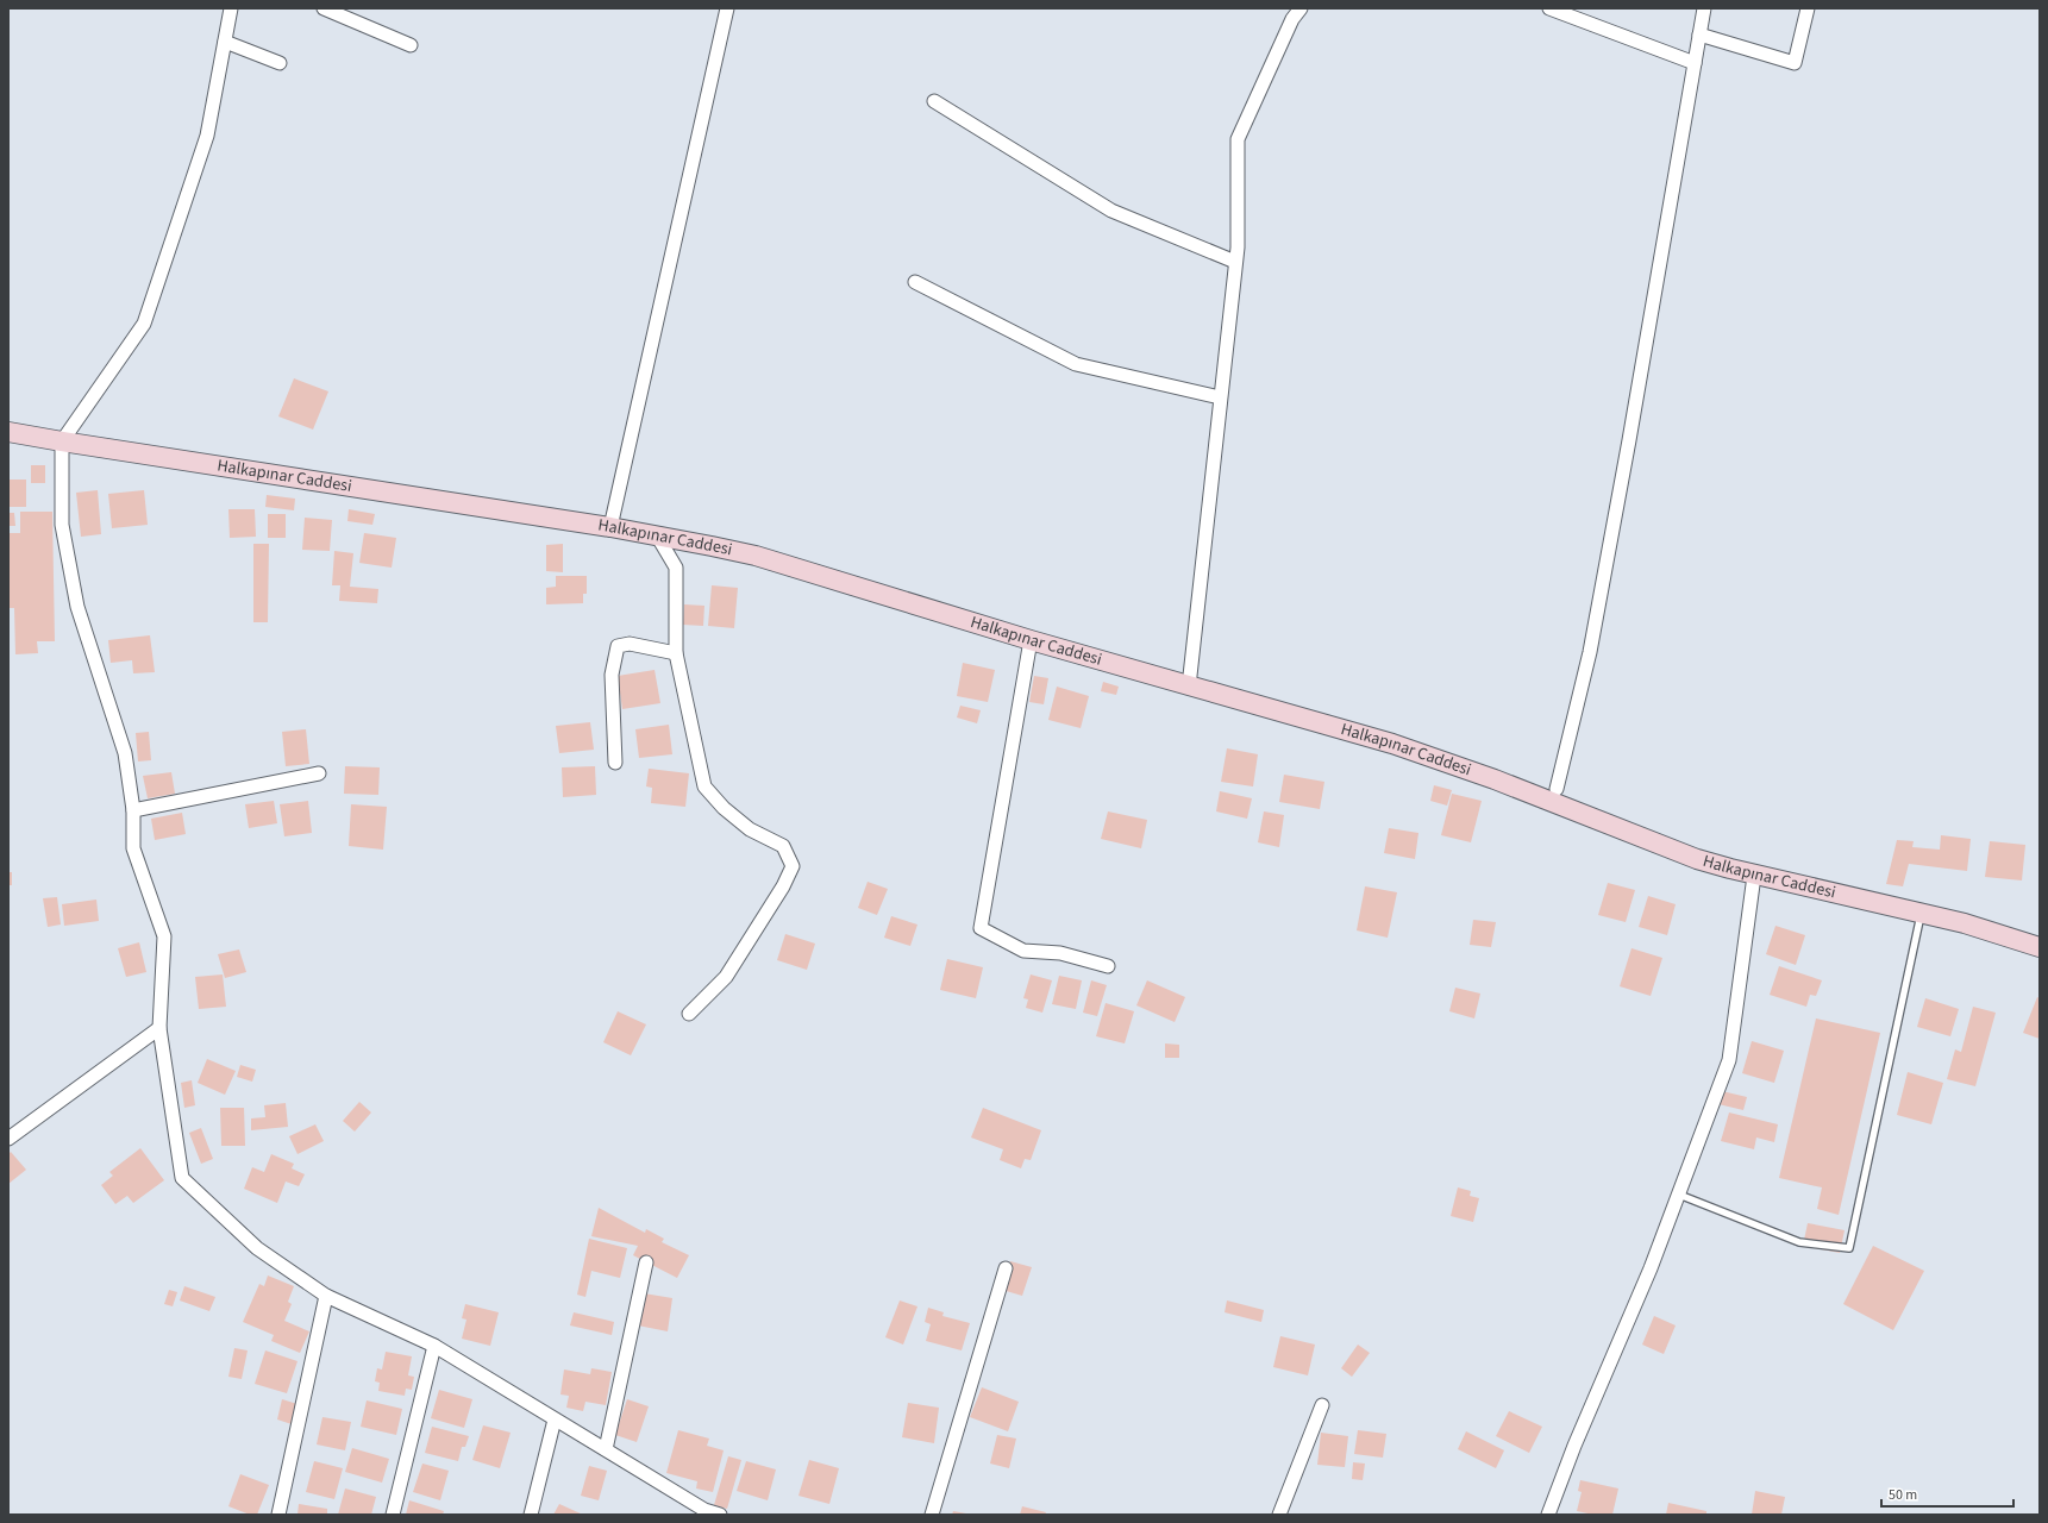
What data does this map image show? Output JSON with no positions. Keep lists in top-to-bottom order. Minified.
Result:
{"streets":{"main road":["Halkapınar Caddesi"]},"scale_bar":"50 m"}
